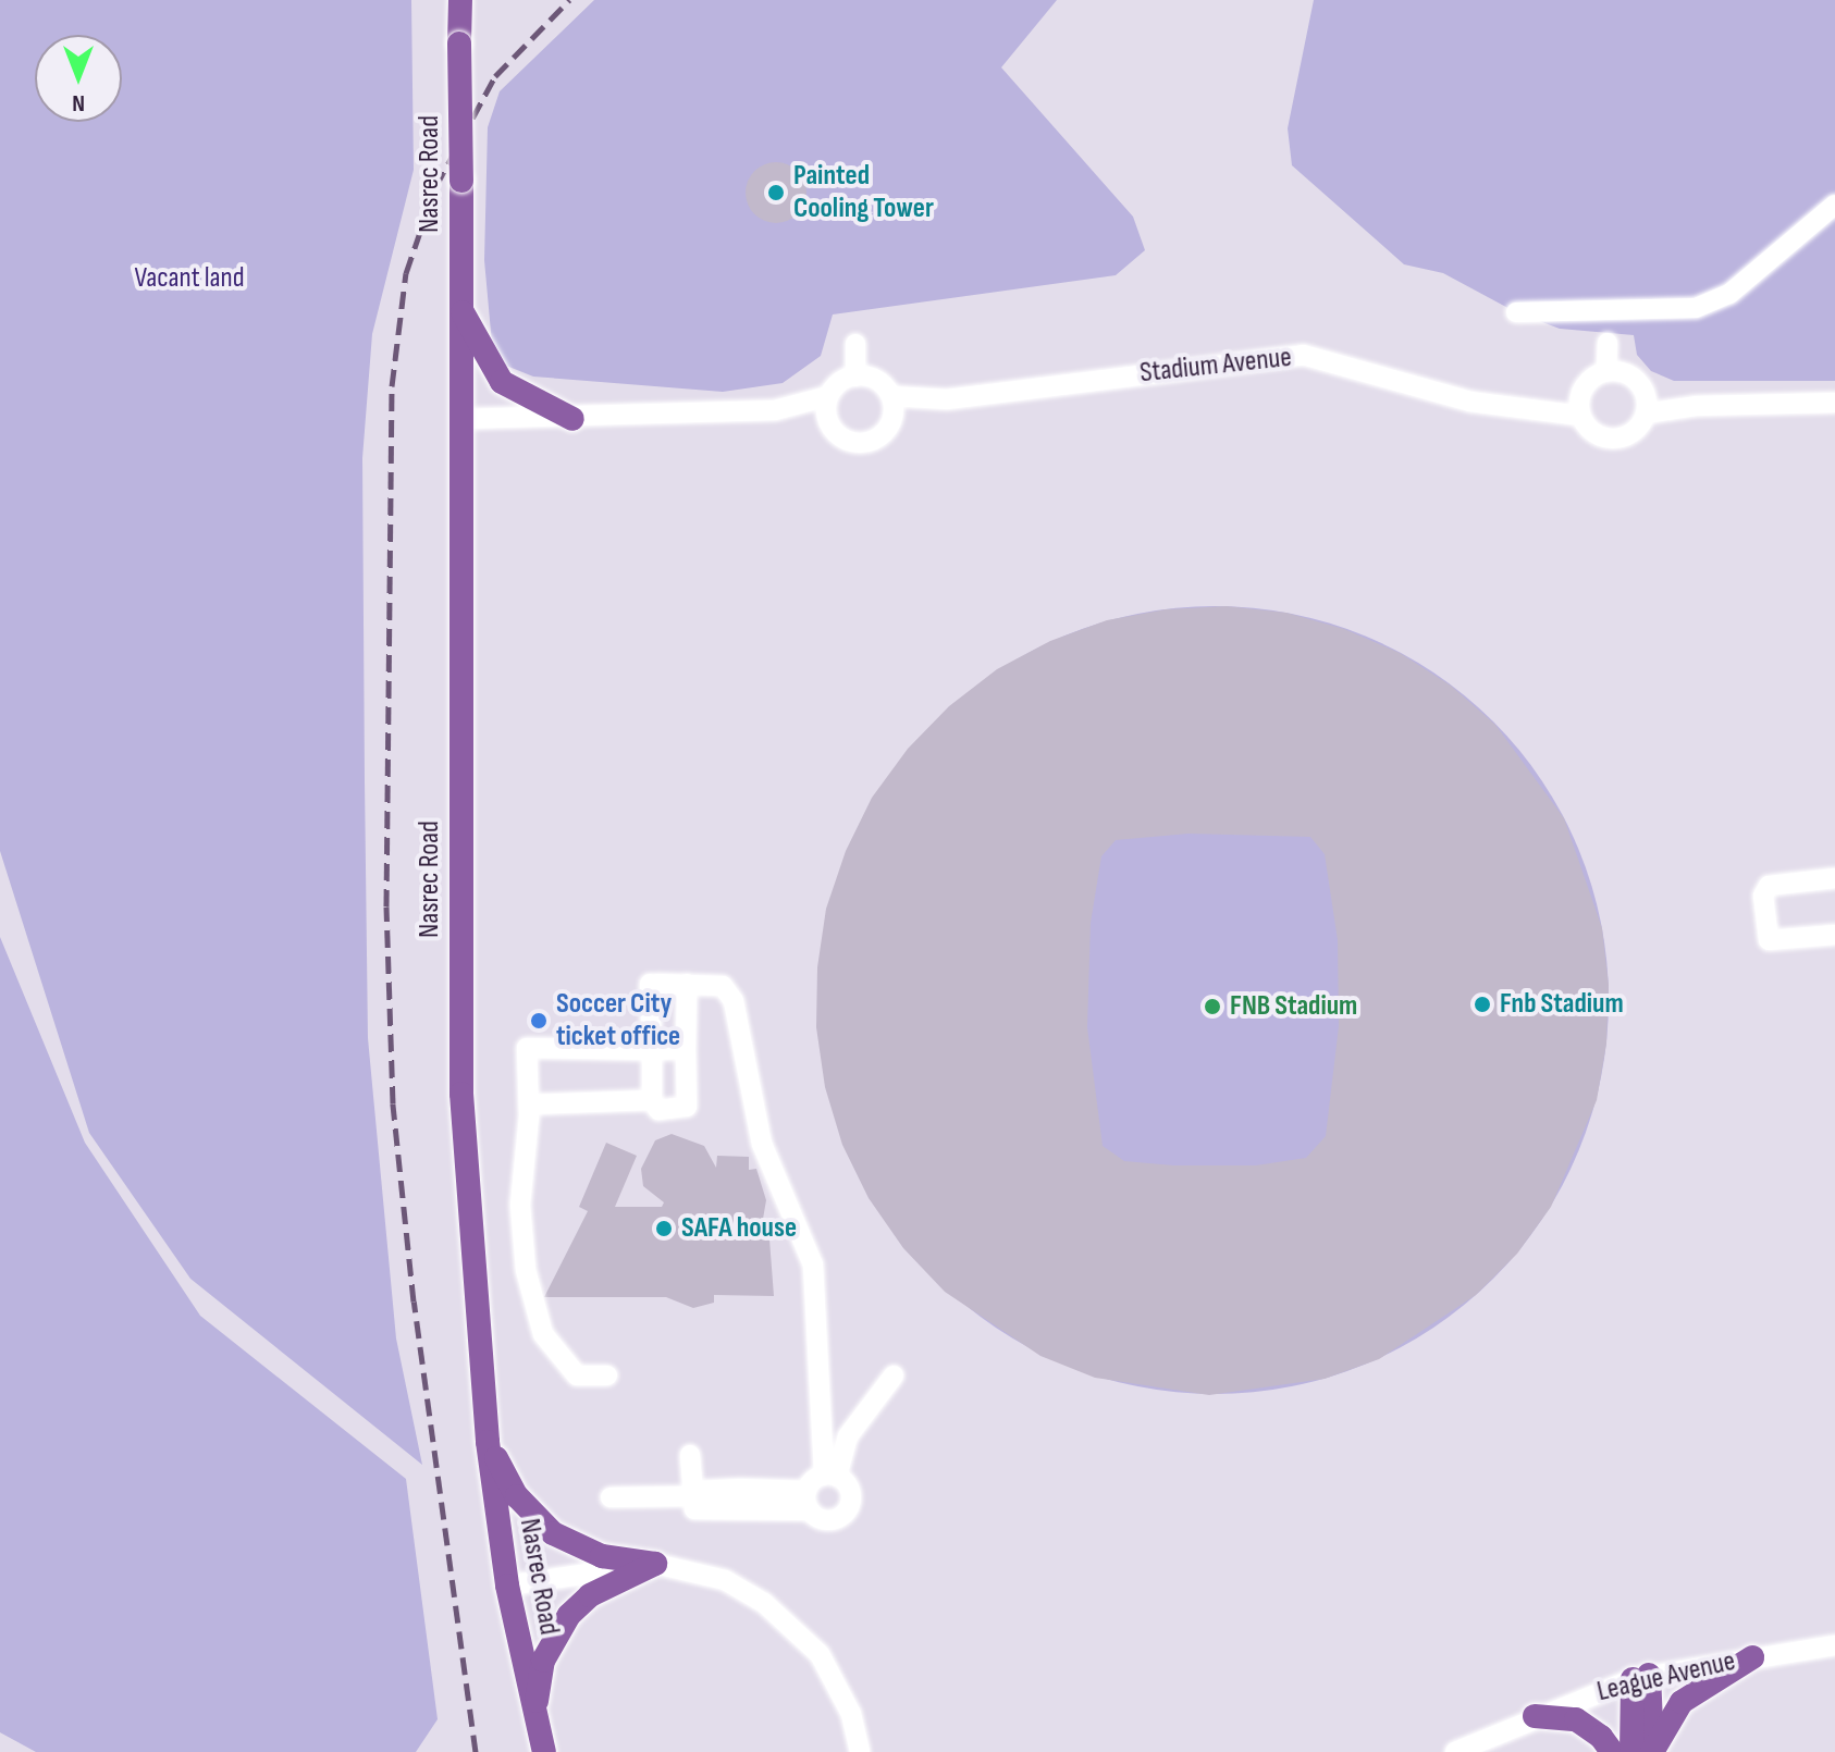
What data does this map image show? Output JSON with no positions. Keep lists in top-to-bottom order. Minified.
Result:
{"streets":{"main road":["Nasrec Road"],"street":["Stadium Avenue","League Avenue"]},"parks":["Vacant land"],"places":["Painted Cooling Tower","Fnb Stadium","FNB Stadium","Soccer City ticket office","SAFA house"],"north":"bottom"}
